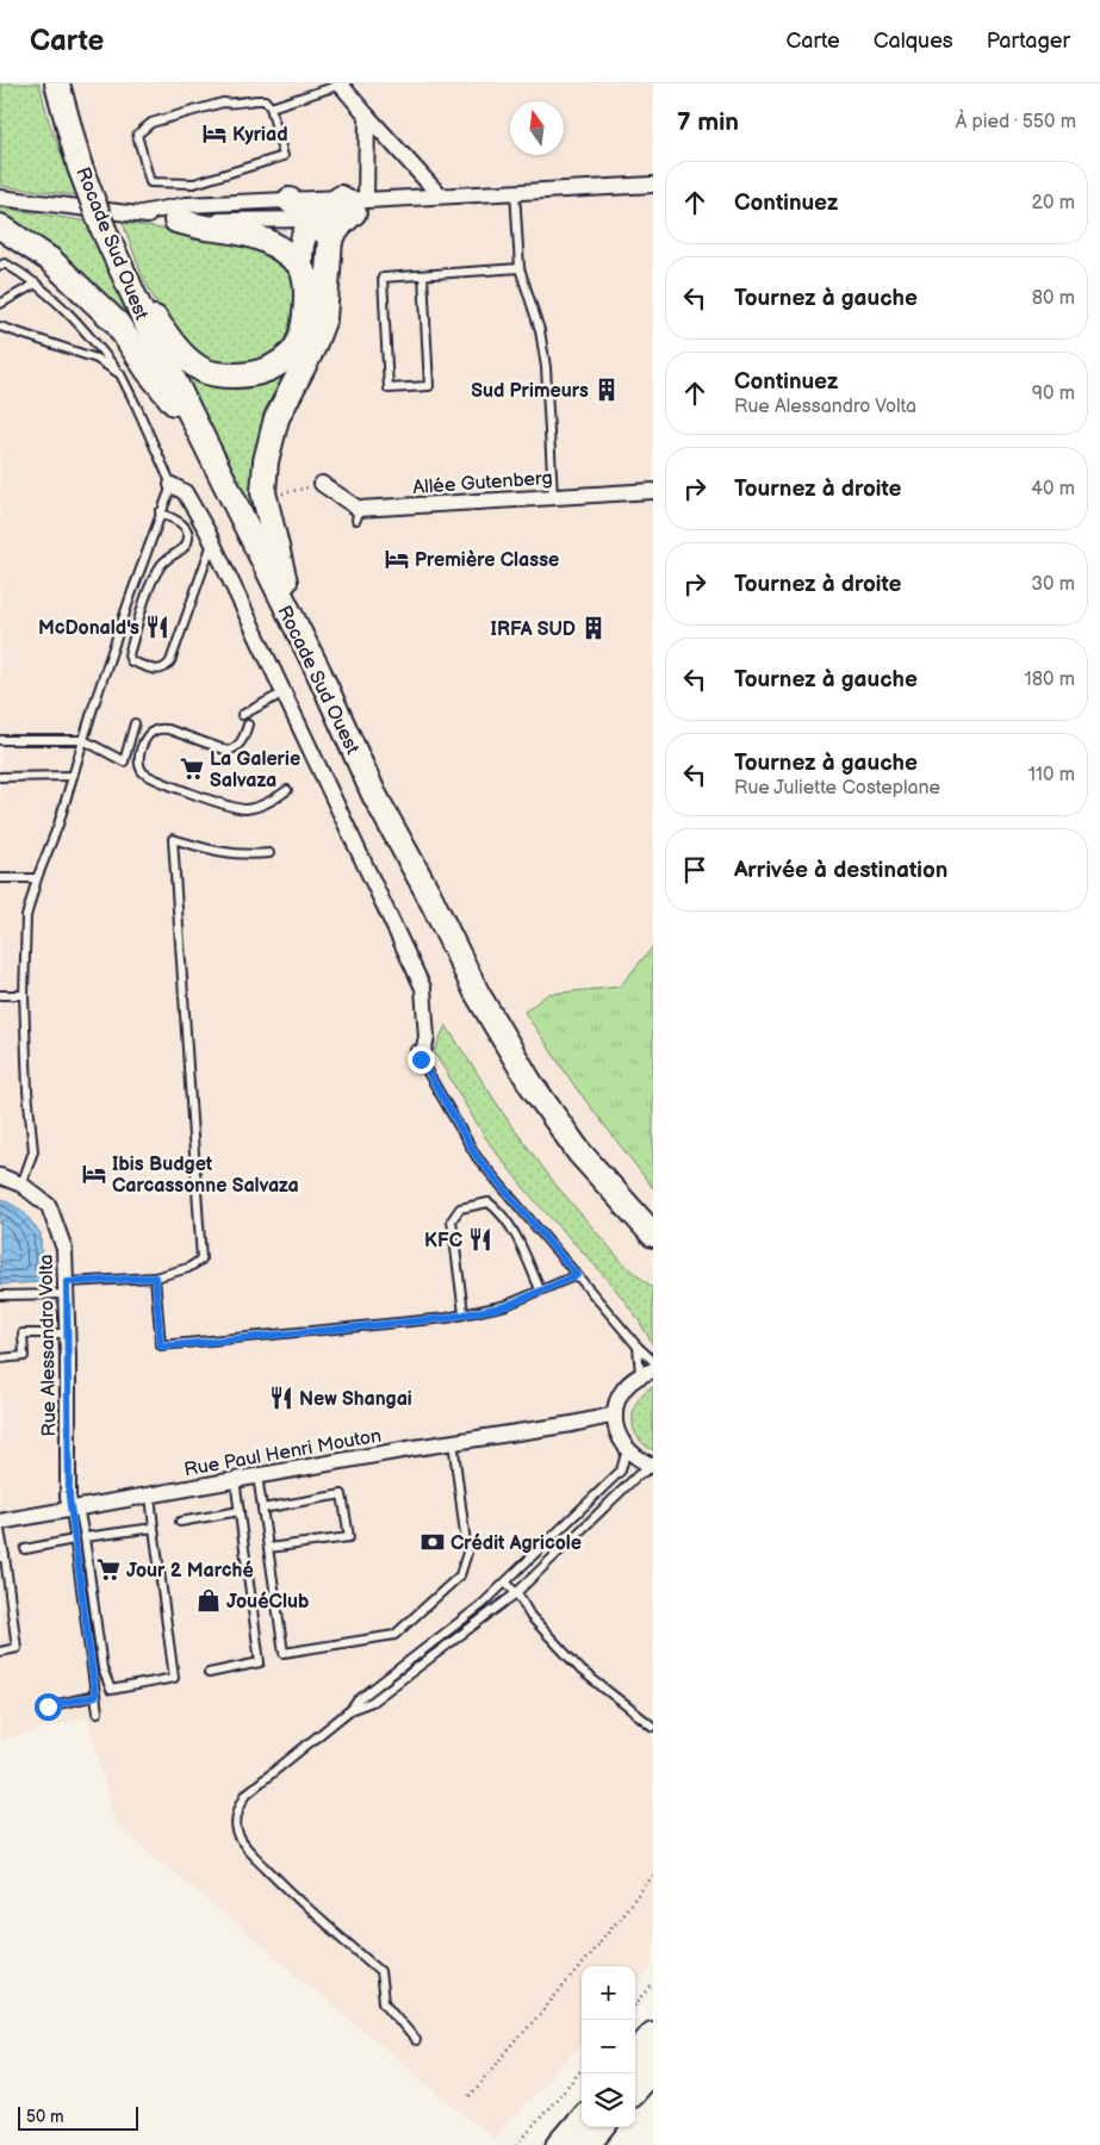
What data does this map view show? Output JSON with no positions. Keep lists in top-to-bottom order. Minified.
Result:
{"streets":{"main road":["Rocade Sud Ouest"],"street":["Allée Gutenberg","Rue Alessandro Volta","Rue Paul Henri Mouton"]},"crossings":[["Rue Alessandro Volta","Rue Paul Henri Mouton"]],"places":{"hotel":["Kyriad","Première Classe","Ibis Budget Carcassonne Salvaza"],"building":["Sud Primeurs","IRFA SUD"],"restaurant":["McDonald's","KFC","New Shangai"],"supermarket":["La Galerie Salvaza","Jour 2 Marché"],"bank":["Crédit Agricole"],"shop":["JouéClub"]},"scale_bar":"50 m","north":"top","page":{"header":"Carte","nav":["Carte","Calques","Partager"],"heading":["7 min","À pied · 550 m"],"list":[["Continuez","20 m"],["Tournez à gauche","80 m"],["Continuez","Rue Alessandro Volta","90 m"],["Tournez à droite","40 m"],["Tournez à droite","30 m"],["Tournez à gauche","180 m"],["Tournez à gauche","Rue Juliette Costeplane","110 m"],"Arrivée à destination"],"map_buttons":["+","−"],"scale":"50 m"}}
